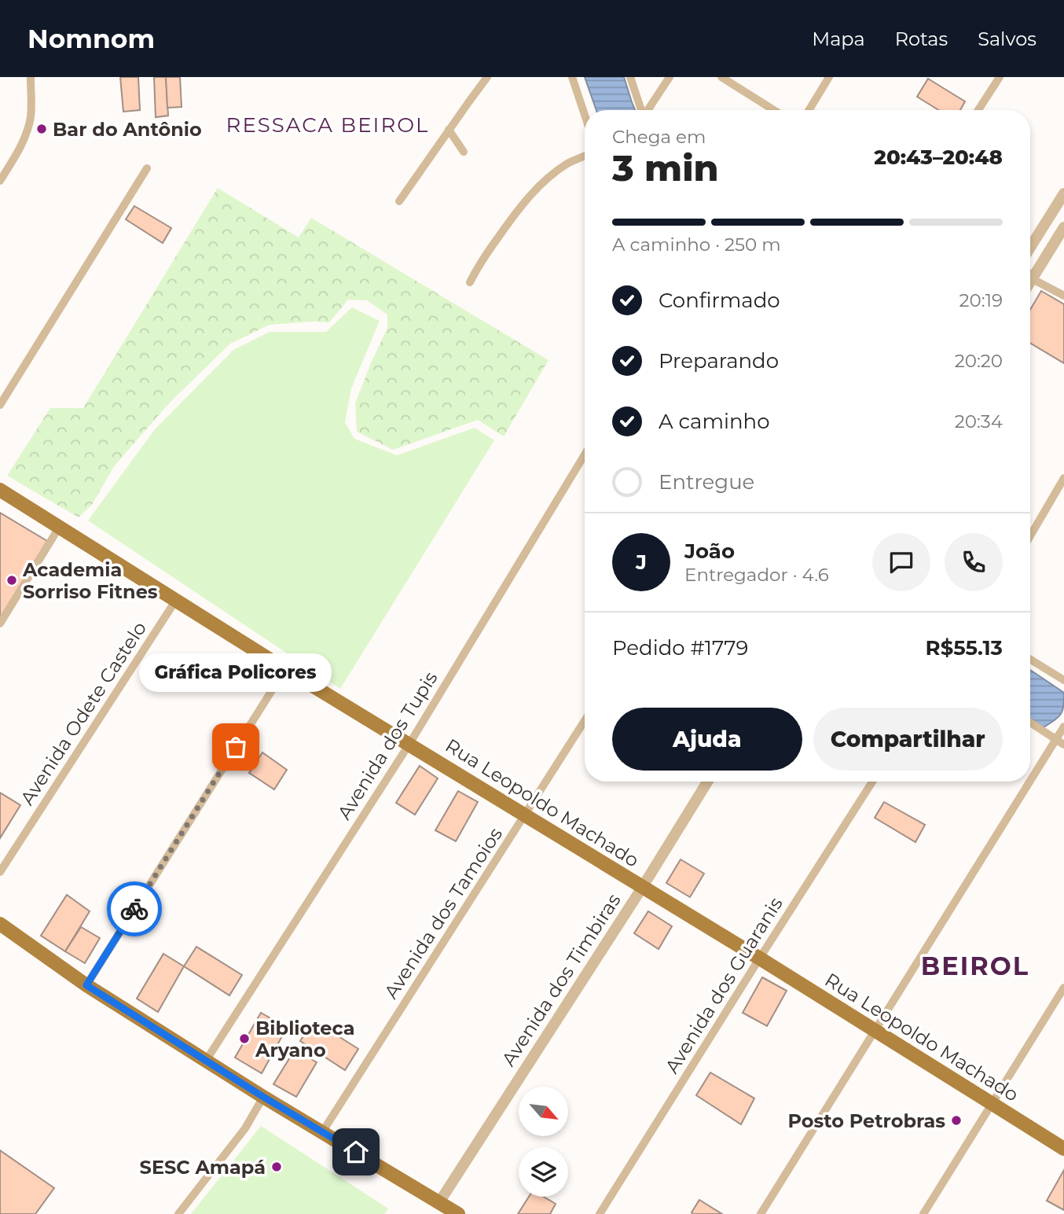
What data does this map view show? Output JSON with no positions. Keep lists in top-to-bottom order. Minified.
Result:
{"streets":{"main road":["Rua Leopoldo Machado"],"street":["Avenida Odete Castelo","Avenida dos Tupis","Avenida dos Tamoios","Avenida dos Timbiras","Avenida dos Guaranis"]},"crossings":[["Avenida Odete Castelo","Rua Leopoldo Machado"],["Avenida dos Tupis","Rua Leopoldo Machado"],["Rua Leopoldo Machado","Avenida dos Tamoios"],["Rua Leopoldo Machado","Avenida dos Timbiras"],["Rua Leopoldo Machado","Avenida dos Guaranis"]],"districts":["RESSACA BEIROL","BEIROL"],"places":["Bar do Antônio","Academia Sorriso Fitnes","Gráfica Policores","Biblioteca Aryano","Posto Petrobras","SESC Amapá"],"north":"bottom right","page":{"header":"Nomnom","nav":["Mapa","Rotas","Salvos"],"heading":["3 min","Chega em","20:43–20:48"],"panel":["João","Entregador · 4.6","Pedido #1779","R$55.13"],"bar":"A caminho · 250 m","list":[["Confirmado","20:19"],["Preparando","20:20"],["A caminho","20:34"],"Entregue"],"round":"J","bubble":"Gráfica Policores","buttons":["Ajuda","Compartilhar"]}}
